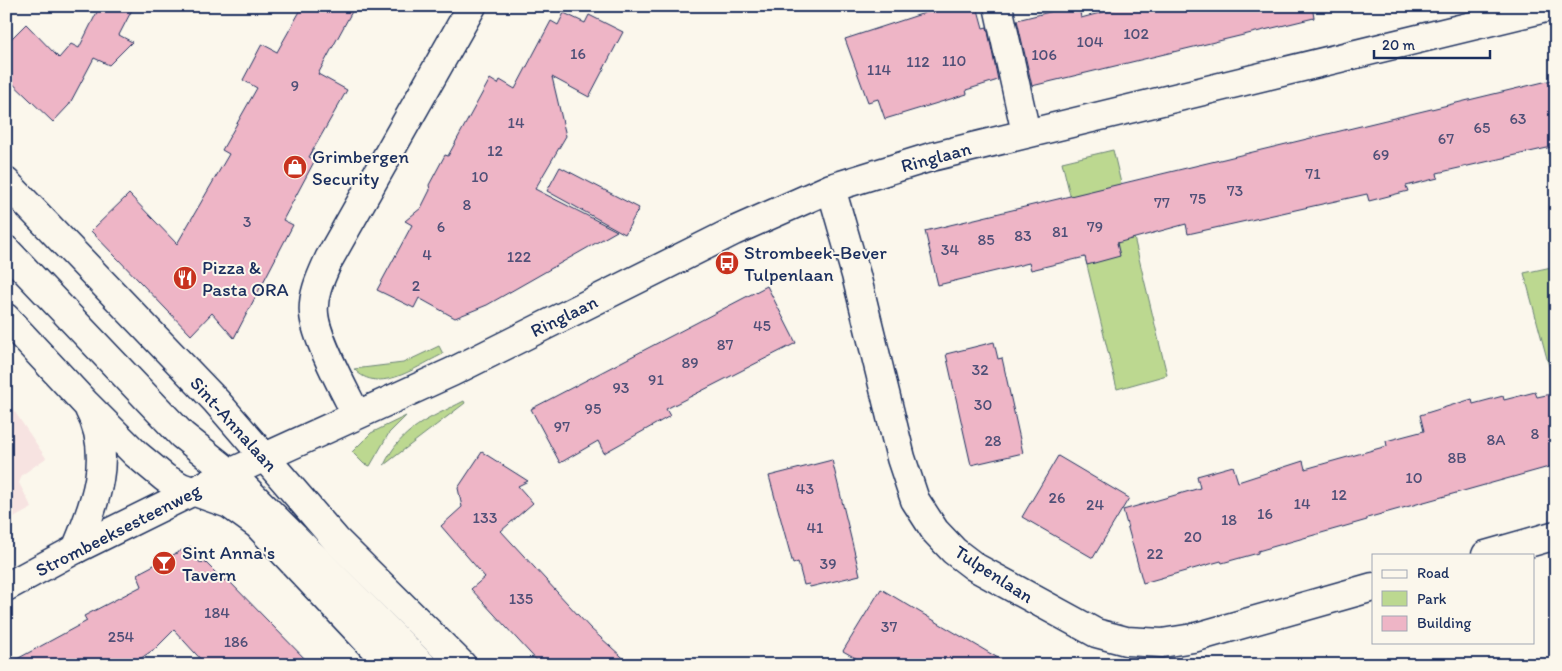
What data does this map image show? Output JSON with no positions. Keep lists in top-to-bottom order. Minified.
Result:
{"streets":{"street":["Ringlaan","Sint-Annalaan","Strombeeksesteenweg","Tulpenlaan"]},"crossings":[["Ringlaan","Sint-Annalaan"],["Ringlaan","Strombeeksesteenweg"],["Ringlaan","Tulpenlaan"],["Sint-Annalaan","Strombeeksesteenweg"]],"places":{"shop":["Grimbergen Security"],"bus stop":["Strombeek-Bever Tulpenlaan"],"restaurant":["Pizza & Pasta ORA"],"bar":["Sint Anna's Tavern"]},"house_numbers":["102","104","16","106","110","112","114","9","63","14","65","67","12","69","71","10","73","75","77","8","3","6","79","81","83","85","34","4","122","2","45","87","89","32","91","93","30","95","97","8","8A","28","8B","10","43","12","26","14","24","16","133","18","41","20","22","39","135","184","37","254","186"],"legend":["Road","Park","Building"],"scale_bar":"20 m"}
